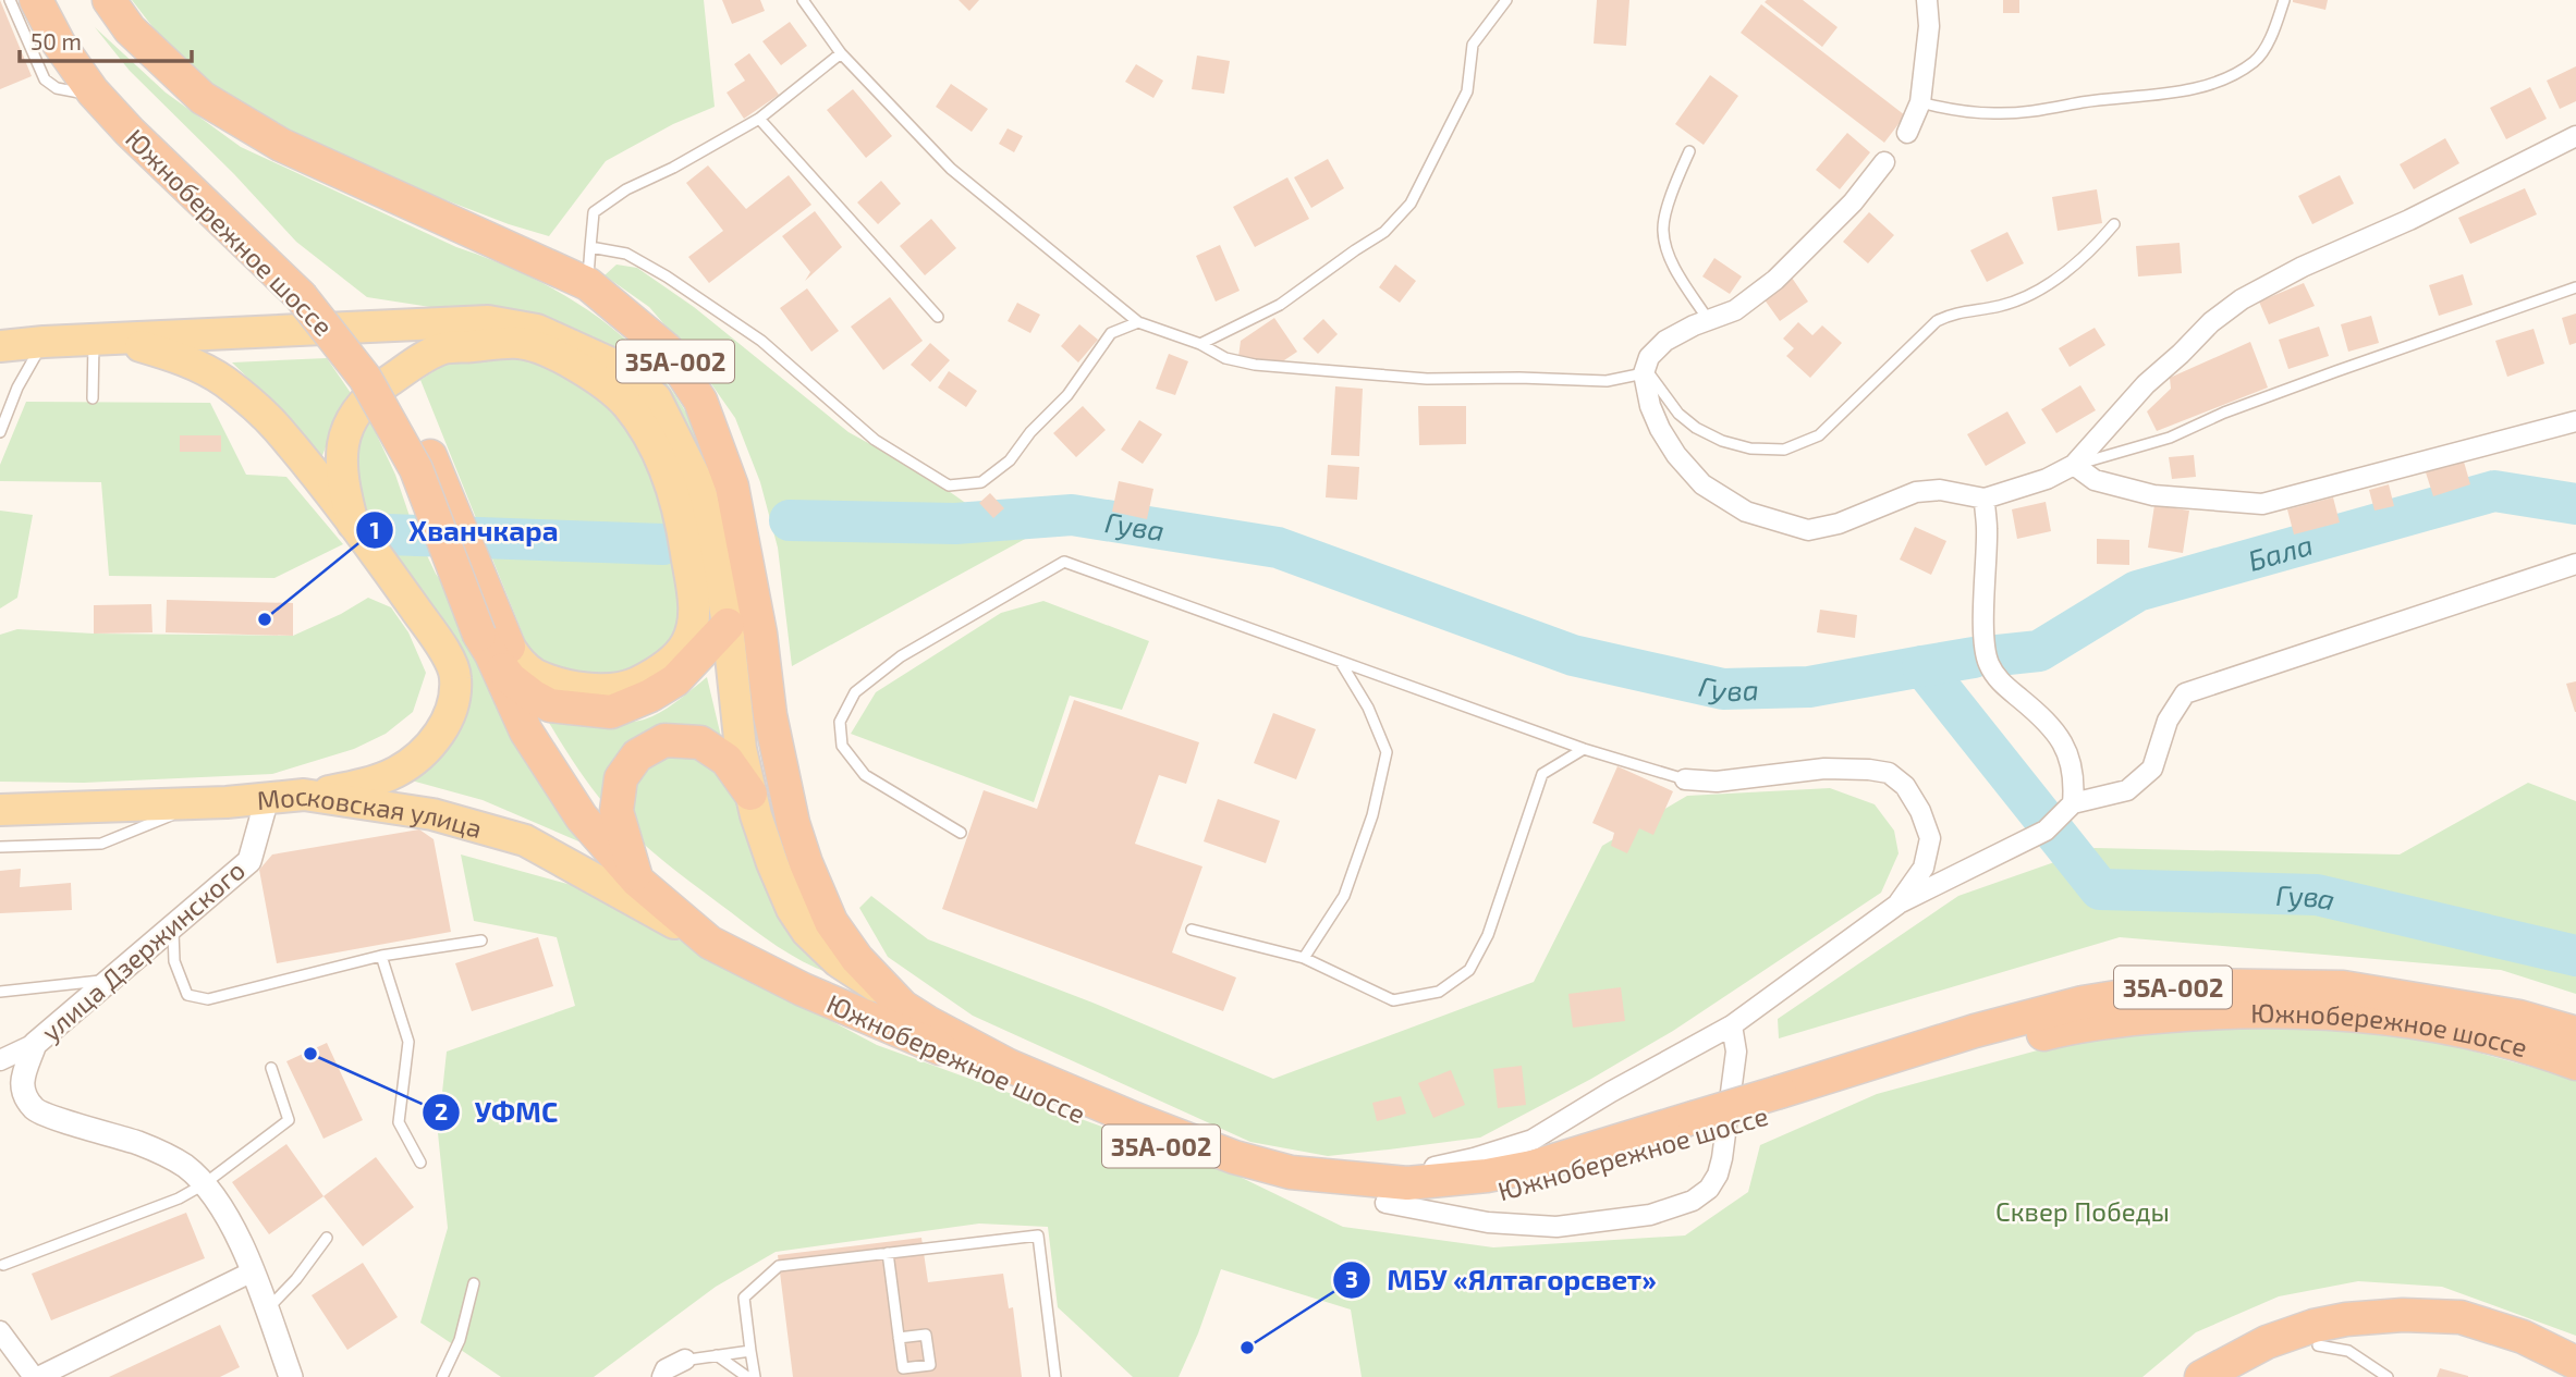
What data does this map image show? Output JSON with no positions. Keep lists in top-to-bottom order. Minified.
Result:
{"streets":{"highway":["Южнобережное шоссе","35А-002"],"main road":["Московская улица"],"street":["улица Дзержинского"]},"crossings":[["Южнобережное шоссе","Московская улица"],["Московская улица","улица Дзержинского"]],"water":["Гува","Бала"],"parks":["Сквер Победы"],"places":["Хванчкара","УФМС","МБУ «Ялтагорсвет»"],"scale_bar":"50 m"}
